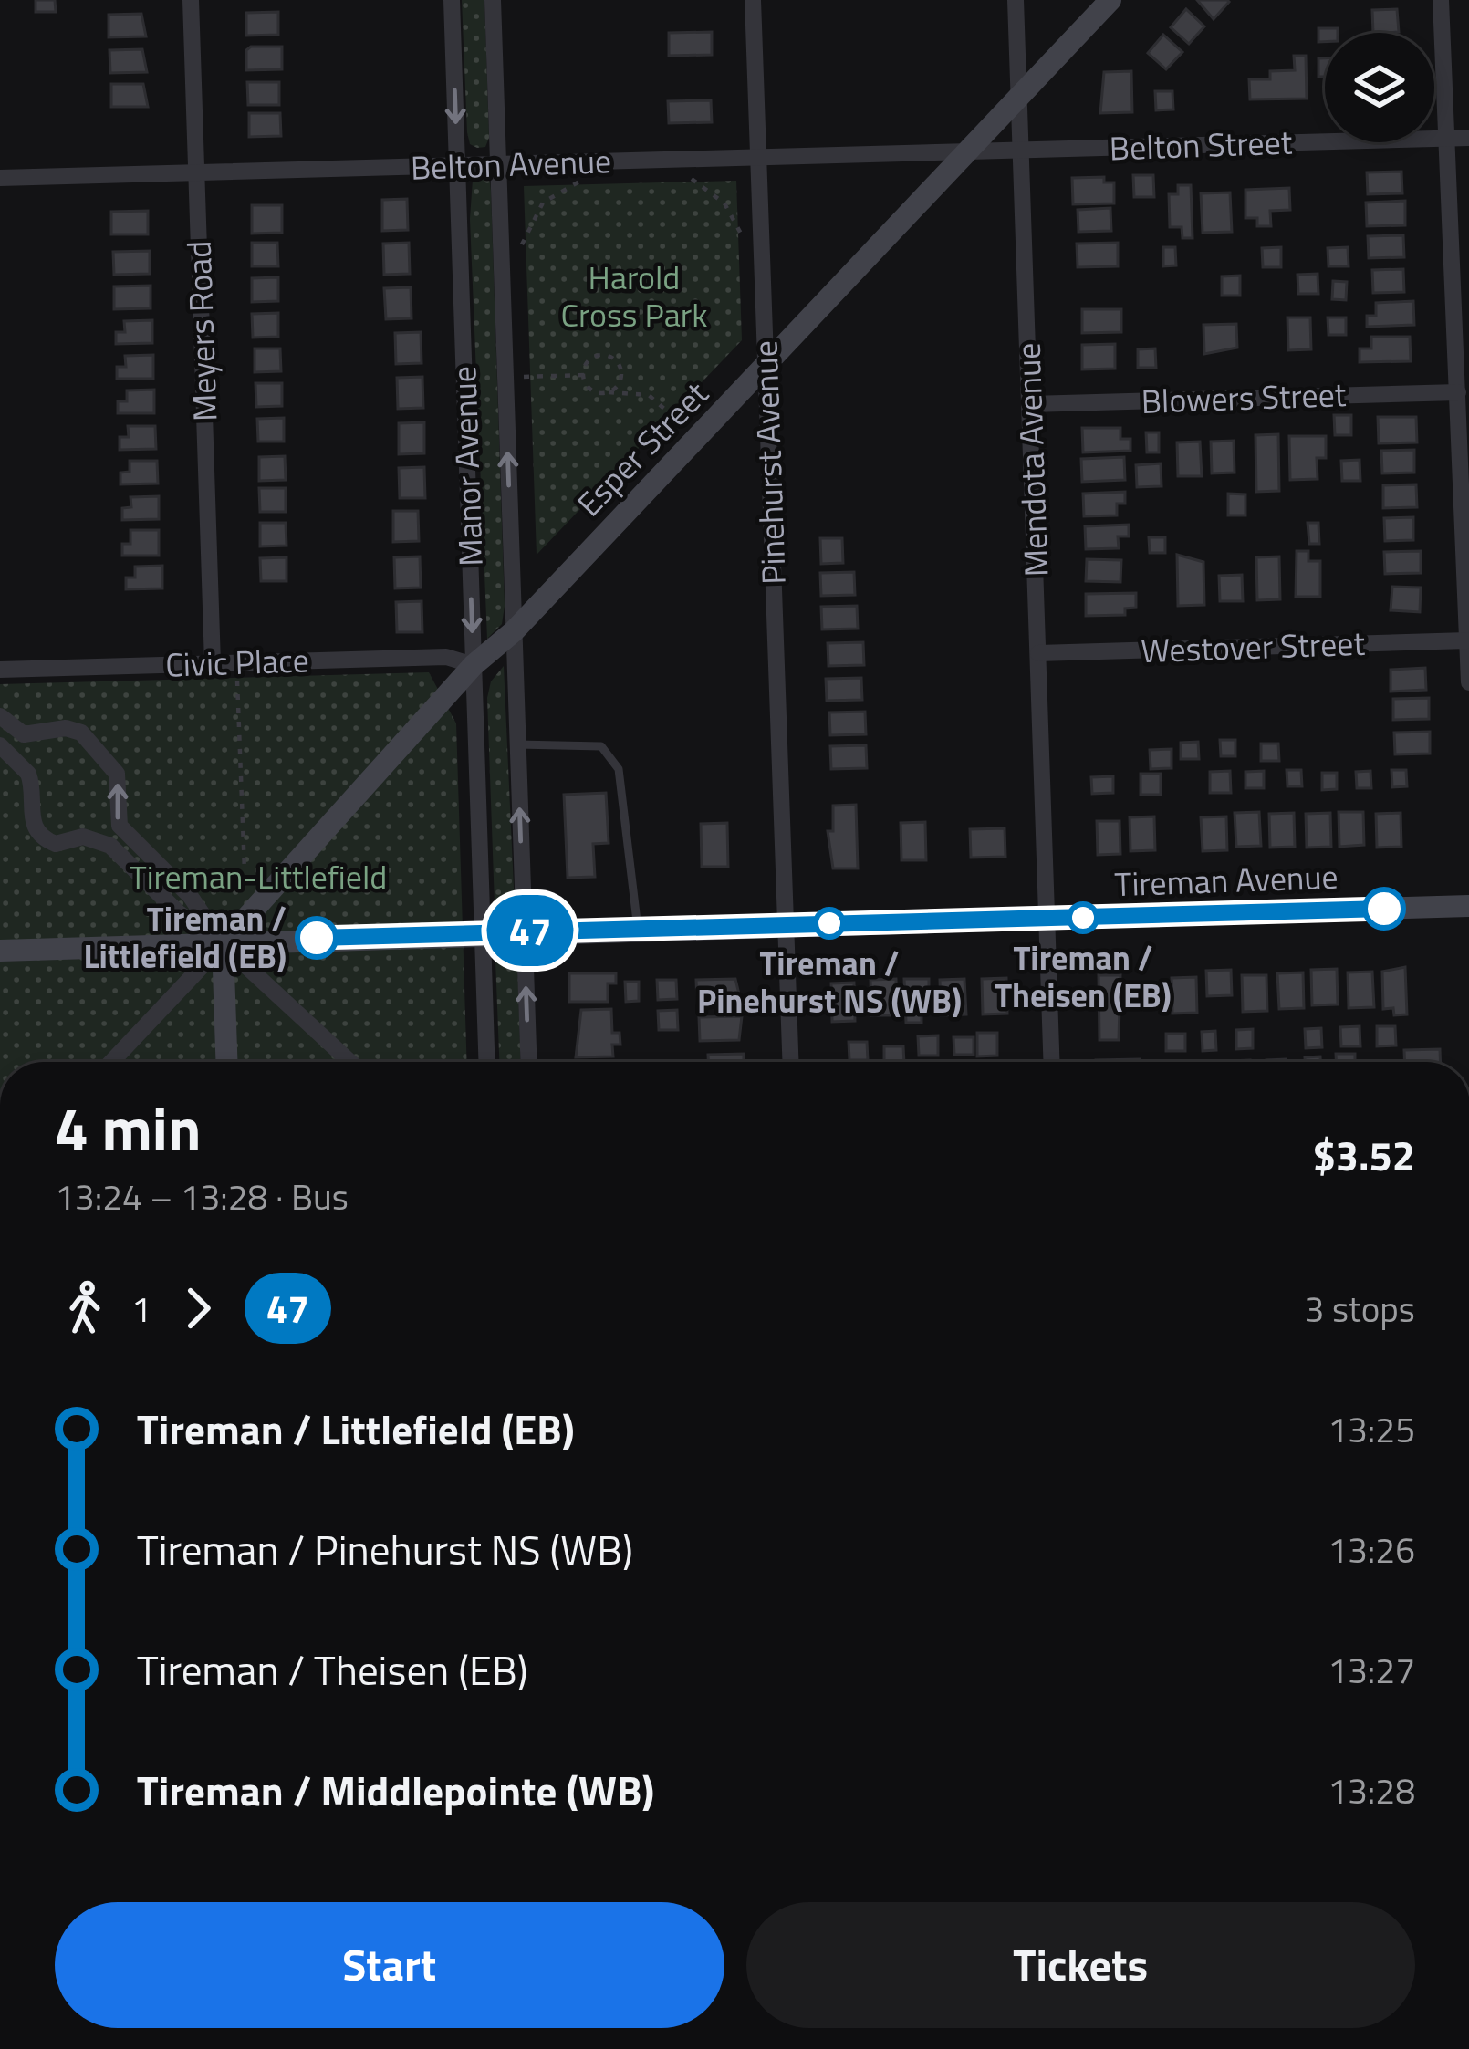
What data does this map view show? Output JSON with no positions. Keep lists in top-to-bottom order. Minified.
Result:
{"streets":{"street":["Belton Street","Belton Avenue","Meyers Road","Blowers Street","Esper Street","Mendota Avenue","Pinehurst Avenue","Manor Avenue","Westover Street","Civic Place","Tireman Avenue"]},"crossings":[["Belton Street","Belton Avenue"],["Belton Street","Mendota Avenue"],["Belton Avenue","Meyers Road"],["Belton Avenue","Esper Street"],["Belton Avenue","Mendota Avenue"],["Belton Avenue","Pinehurst Avenue"],["Belton Avenue","Manor Avenue"],["Meyers Road","Civic Place"],["Blowers Street","Mendota Avenue"],["Esper Street","Mendota Avenue"],["Esper Street","Pinehurst Avenue"],["Esper Street","Manor Avenue"],["Esper Street","Civic Place"],["Esper Street","Tireman Avenue"],["Mendota Avenue","Westover Street"],["Mendota Avenue","Tireman Avenue"],["Pinehurst Avenue","Tireman Avenue"],["Manor Avenue","Civic Place"],["Manor Avenue","Tireman Avenue"]],"parks":["Harold Cross Park","Tireman-Littlefield"],"places":["Tireman / Theisen (EB)","Tireman / Pinehurst NS (WB)","Tireman / Littlefield (EB)"],"lines":["bus line 47"],"page":{"on_map":"47","heading":["4 min","13:24 – 13:28 · Bus","$3.52"],"legs":["1","47","3 stops"],"list":[{"name":"Tireman / Littlefield (EB)","value":"13:25"},{"name":"Tireman / Pinehurst NS (WB)","value":"13:26"},{"name":"Tireman / Theisen (EB)","value":"13:27"},{"name":"Tireman / Middlepointe (WB)","value":"13:28"}],"buttons":["Start","Tickets"]}}
